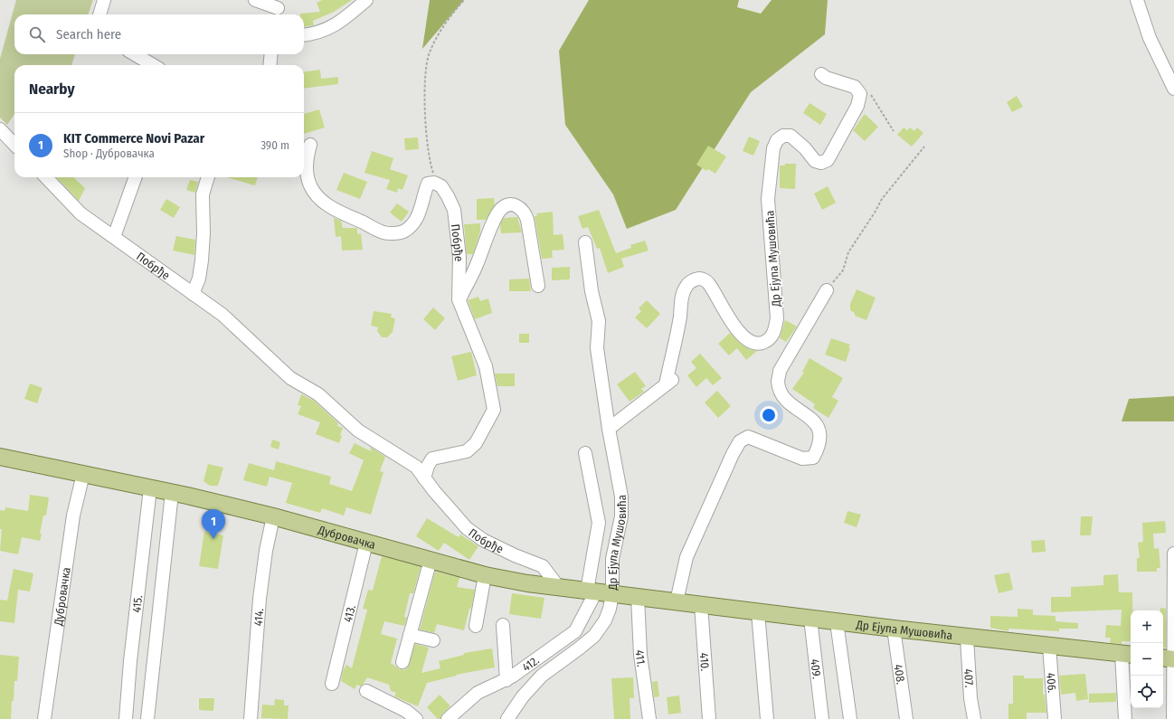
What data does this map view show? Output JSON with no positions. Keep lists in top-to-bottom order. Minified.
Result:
{"streets":{"main road":["Др Ејупа Мушовића","Дубровачка"],"street":["Побрђе","415.","413.","414.","411.","410.","412.","409.","408.","407.","406."]},"crossings":[["Побрђе","Дубровачка"],["Др Ејупа Мушовића","Дубровачка"],["Др Ејупа Мушовића","411."],["Др Ејупа Мушовића","410."],["Др Ејупа Мушовића","409."],["Др Ејупа Мушовића","408."],["Др Ејупа Мушовића","407."],["Др Ејупа Мушовића","406."],["Дубровачка","415."],["Дубровачка","413."],["Дубровачка","414."],["Дубровачка","412."]],"page":{"search":"Search here","heading":"Nearby","list":[{"mark":"1","name":"KIT Commerce Novi Pazar","note":"Shop · Дубровачка","value":"390 m"}],"pins":"1","map_buttons":["+","−"]}}
